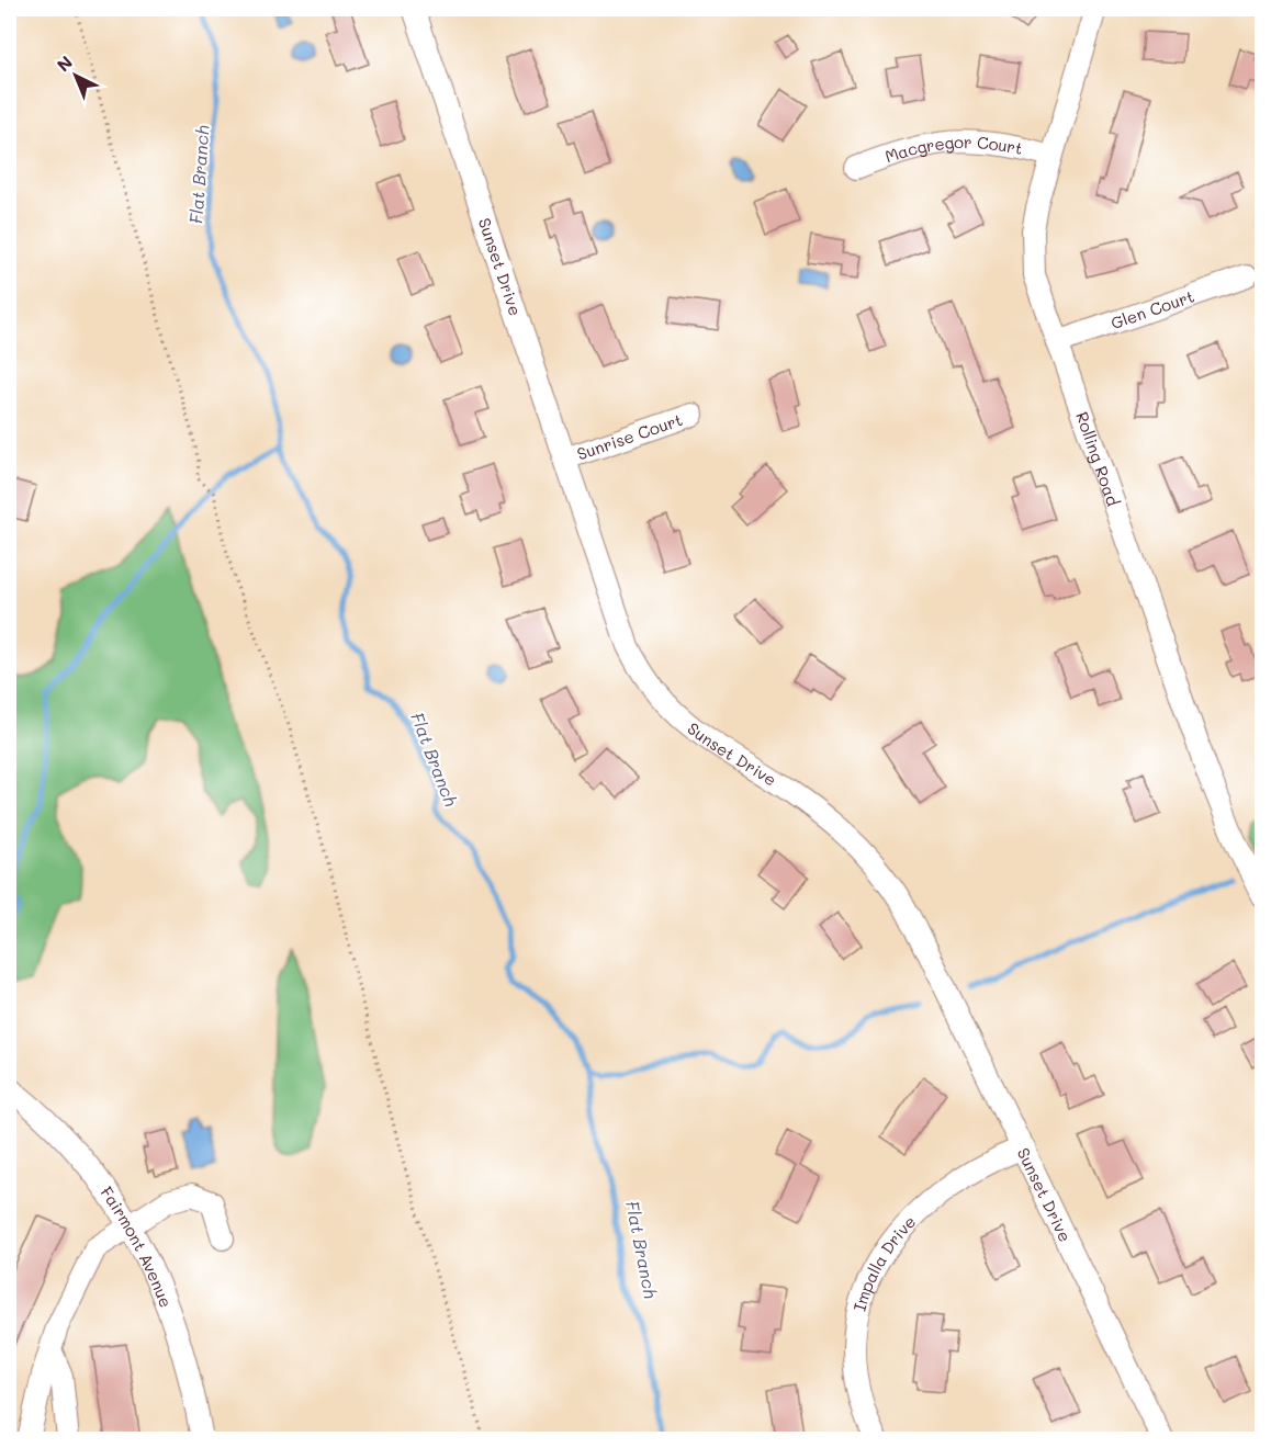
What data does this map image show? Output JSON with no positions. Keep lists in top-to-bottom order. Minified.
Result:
{"streets":{"street":["Macgregor Court","Sunset Drive","Glen Court","Sunrise Court","Rolling Road","Fairmont Avenue","Impalla Drive"]},"crossings":[["Macgregor Court","Rolling Road"],["Sunset Drive","Sunrise Court"],["Sunset Drive","Impalla Drive"],["Glen Court","Rolling Road"]],"water":["Flat Branch"],"north":"top left"}
